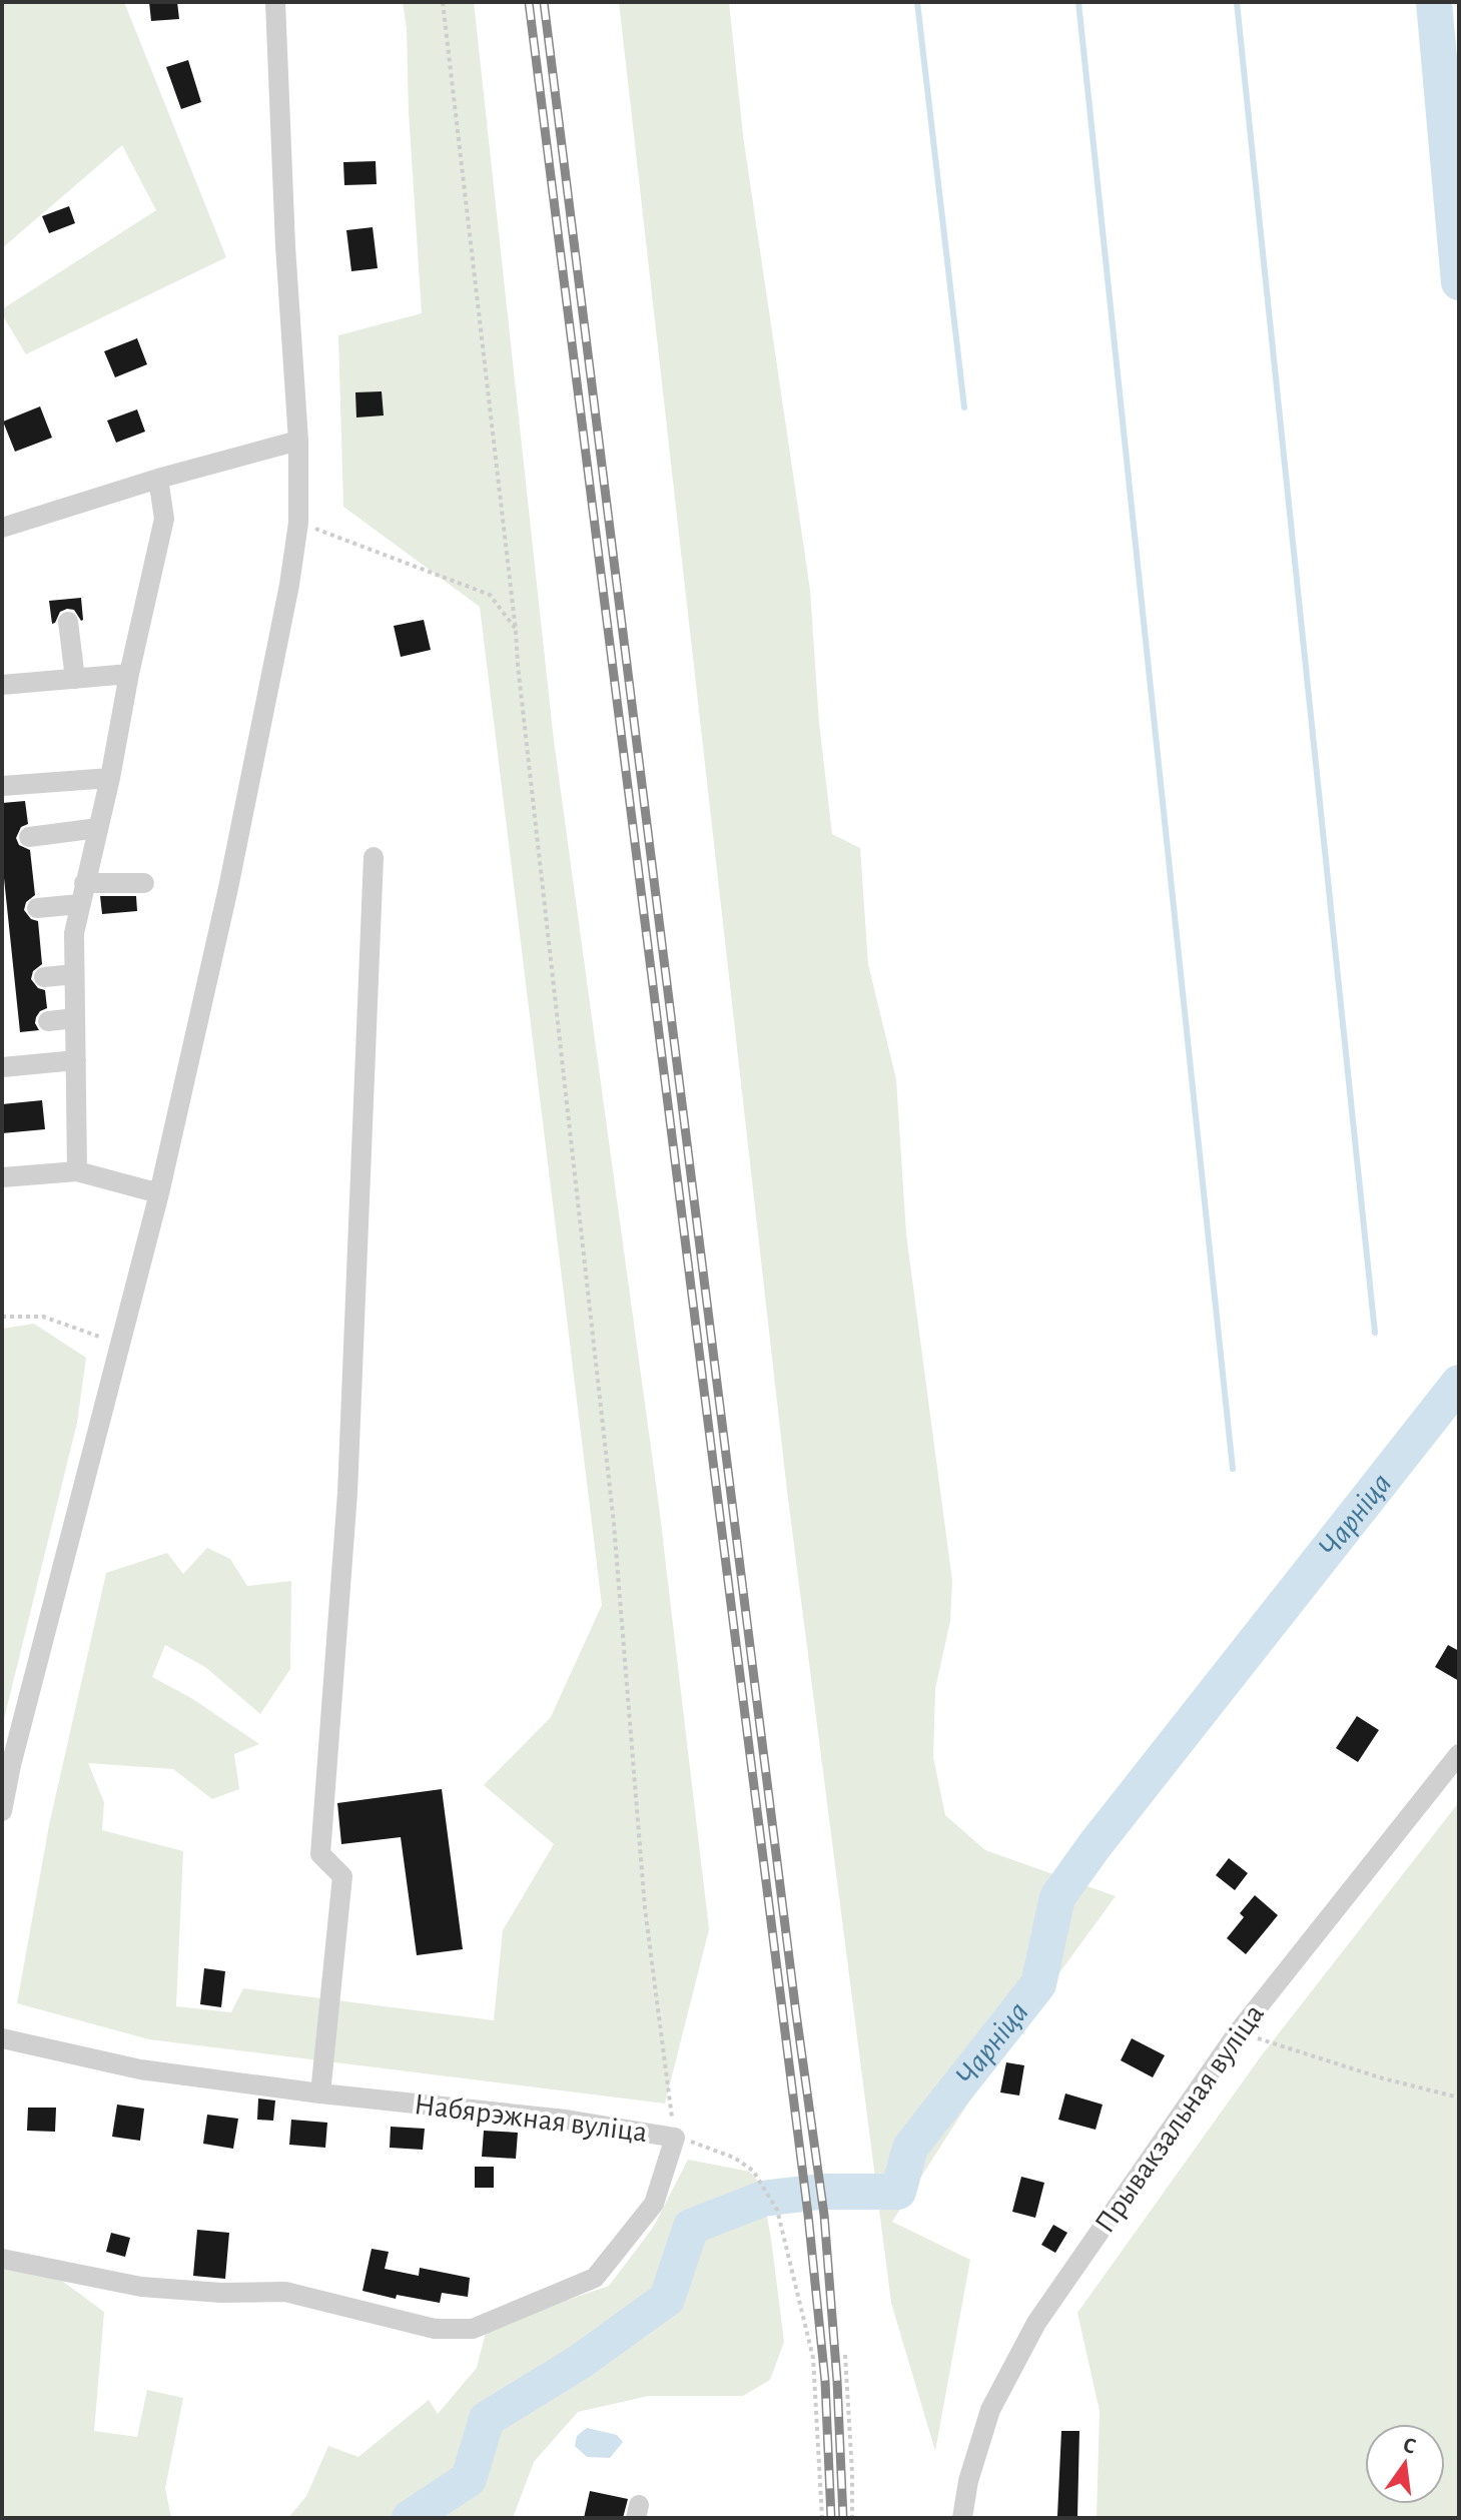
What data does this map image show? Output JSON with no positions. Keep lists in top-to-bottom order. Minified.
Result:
{"streets":{"street":["Набярэжная вуліца","Прывакзальная вуліца"]},"water":["Чарніца"],"north":"top"}
